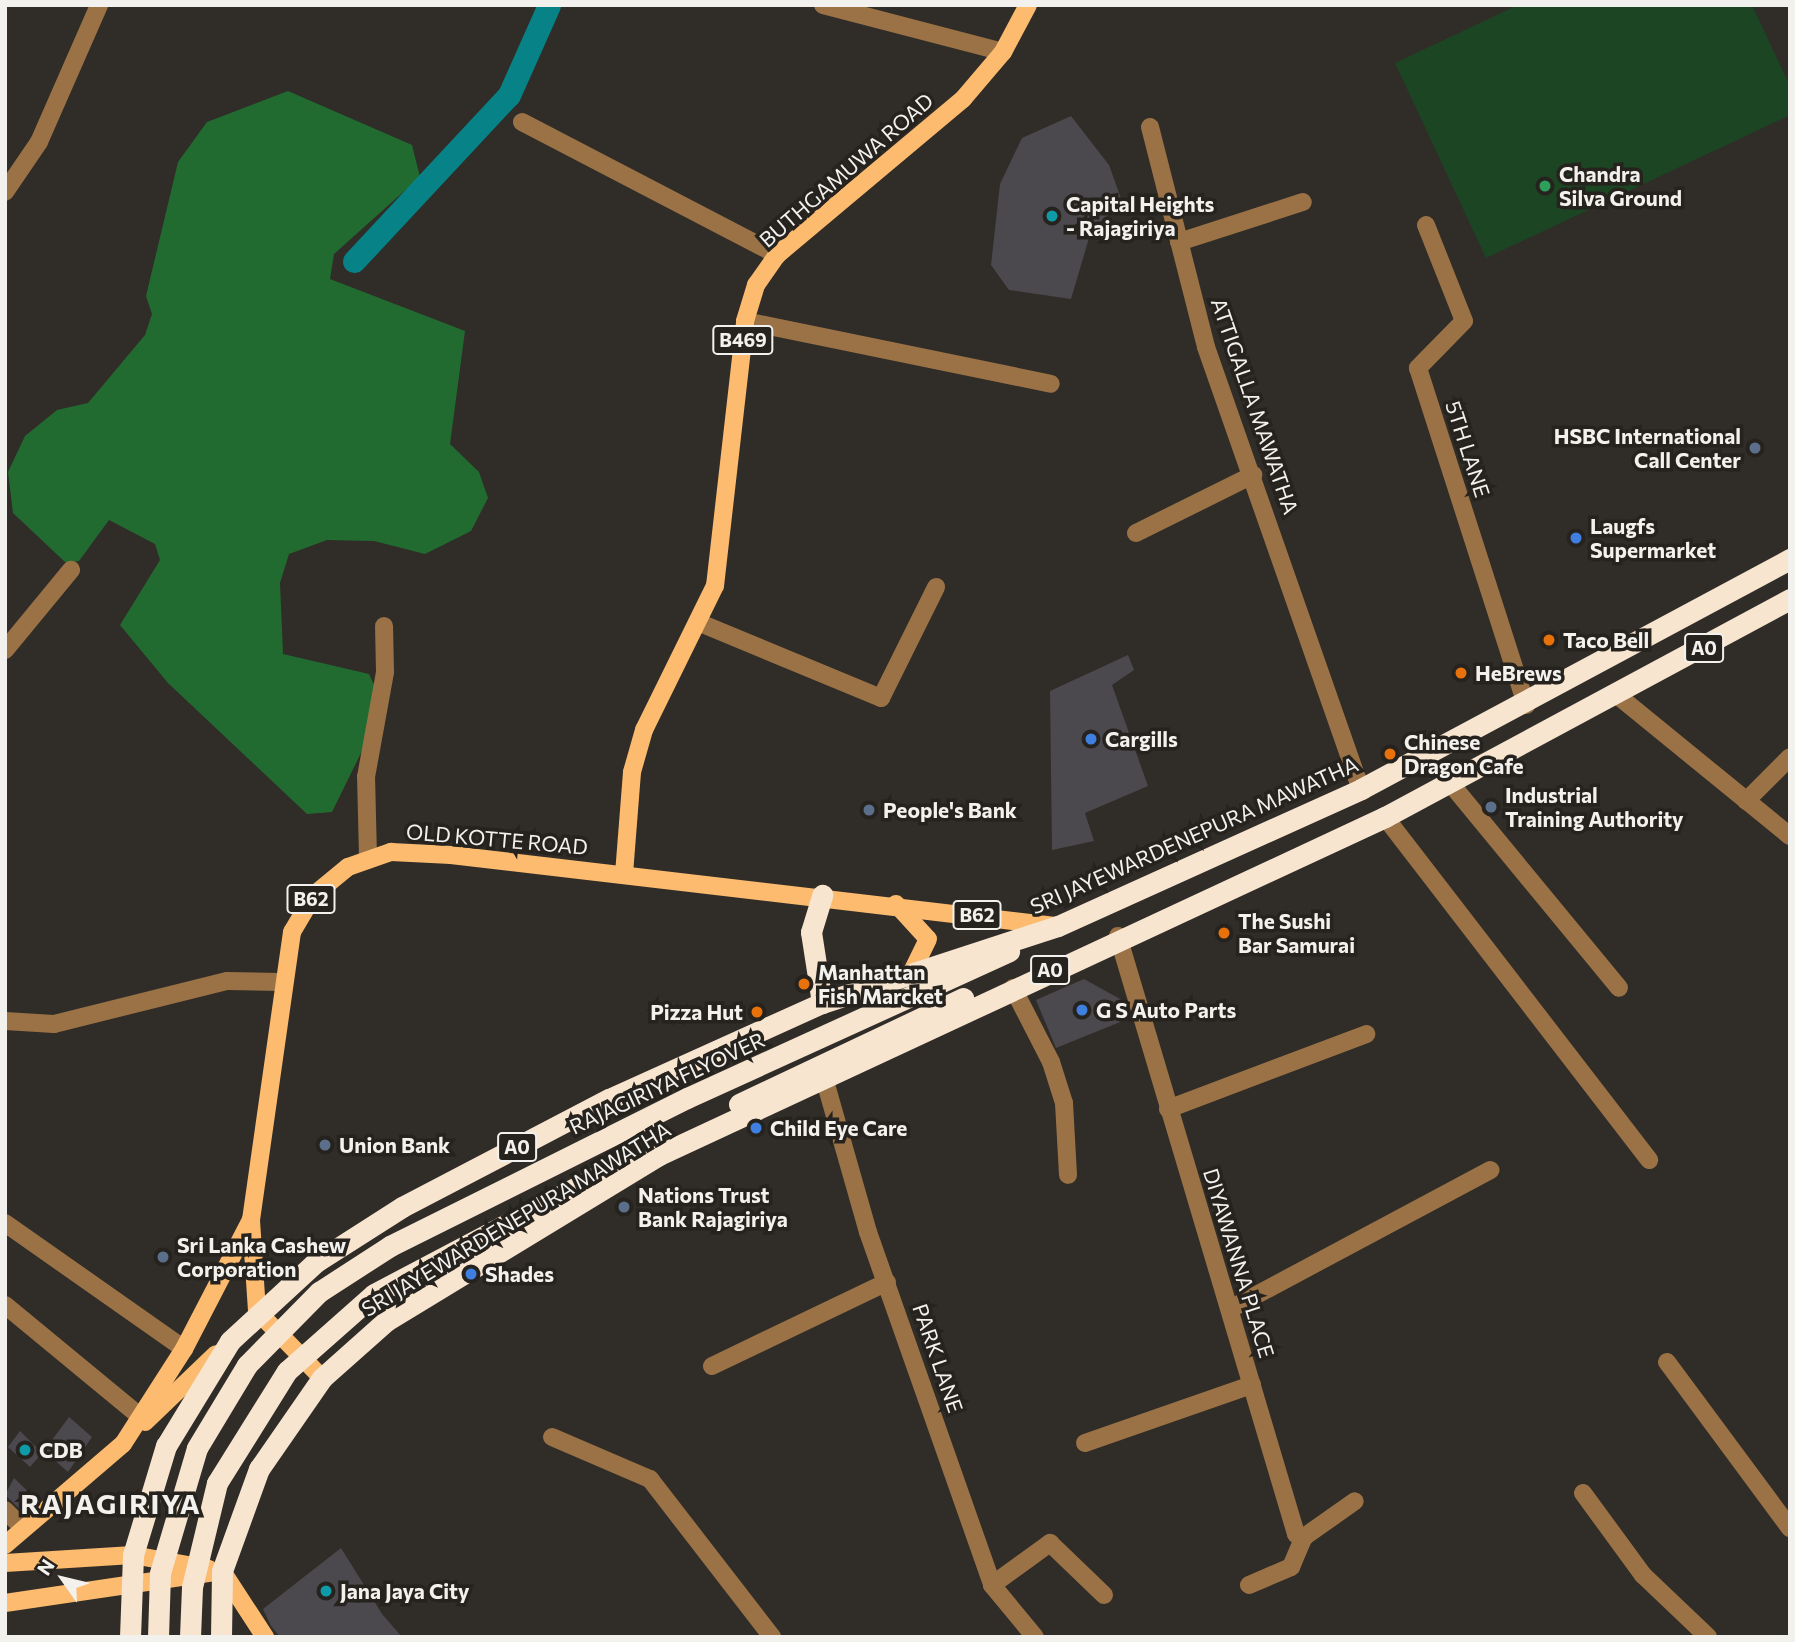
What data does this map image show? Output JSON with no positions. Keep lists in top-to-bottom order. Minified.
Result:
{"streets":{"highway":["A0","SRI JAYEWARDENEPURA MAWATHA","RAJAGIRIYA FLYOVER"],"main road":["BUTHGAMUWA ROAD","B469","OLD KOTTE ROAD","B62"],"street":["ATTIGALLA MAWATHA","5TH LANE","DIYAWANNA PLACE","PARK LANE"]},"crossings":[["BUTHGAMUWA ROAD","OLD KOTTE ROAD"],["ATTIGALLA MAWATHA","SRI JAYEWARDENEPURA MAWATHA"],["5TH LANE","SRI JAYEWARDENEPURA MAWATHA"],["SRI JAYEWARDENEPURA MAWATHA","OLD KOTTE ROAD"],["SRI JAYEWARDENEPURA MAWATHA","B62"],["SRI JAYEWARDENEPURA MAWATHA","RAJAGIRIYA FLYOVER"],["SRI JAYEWARDENEPURA MAWATHA","DIYAWANNA PLACE"],["SRI JAYEWARDENEPURA MAWATHA","PARK LANE"],["OLD KOTTE ROAD","B62"],["OLD KOTTE ROAD","RAJAGIRIYA FLYOVER"]],"districts":["RAJAGIRIYA"],"places":["Chandra Silva Ground","Capital Heights - Rajagiriya","HSBC International Call Center","Laugfs Supermarket","Taco Bell","HeBrews","Cargills","Chinese Dragon Cafe","Industrial Training Authority","People's Bank","The Sushi Bar Samurai","Manhattan Fish Marcket","G S Auto Parts","Pizza Hut","Child Eye Care","Union Bank","Nations Trust Bank Rajagiriya","Sri Lanka Cashew Corporation","Shades","CDB","Jana Jaya City"],"north":"top left"}
